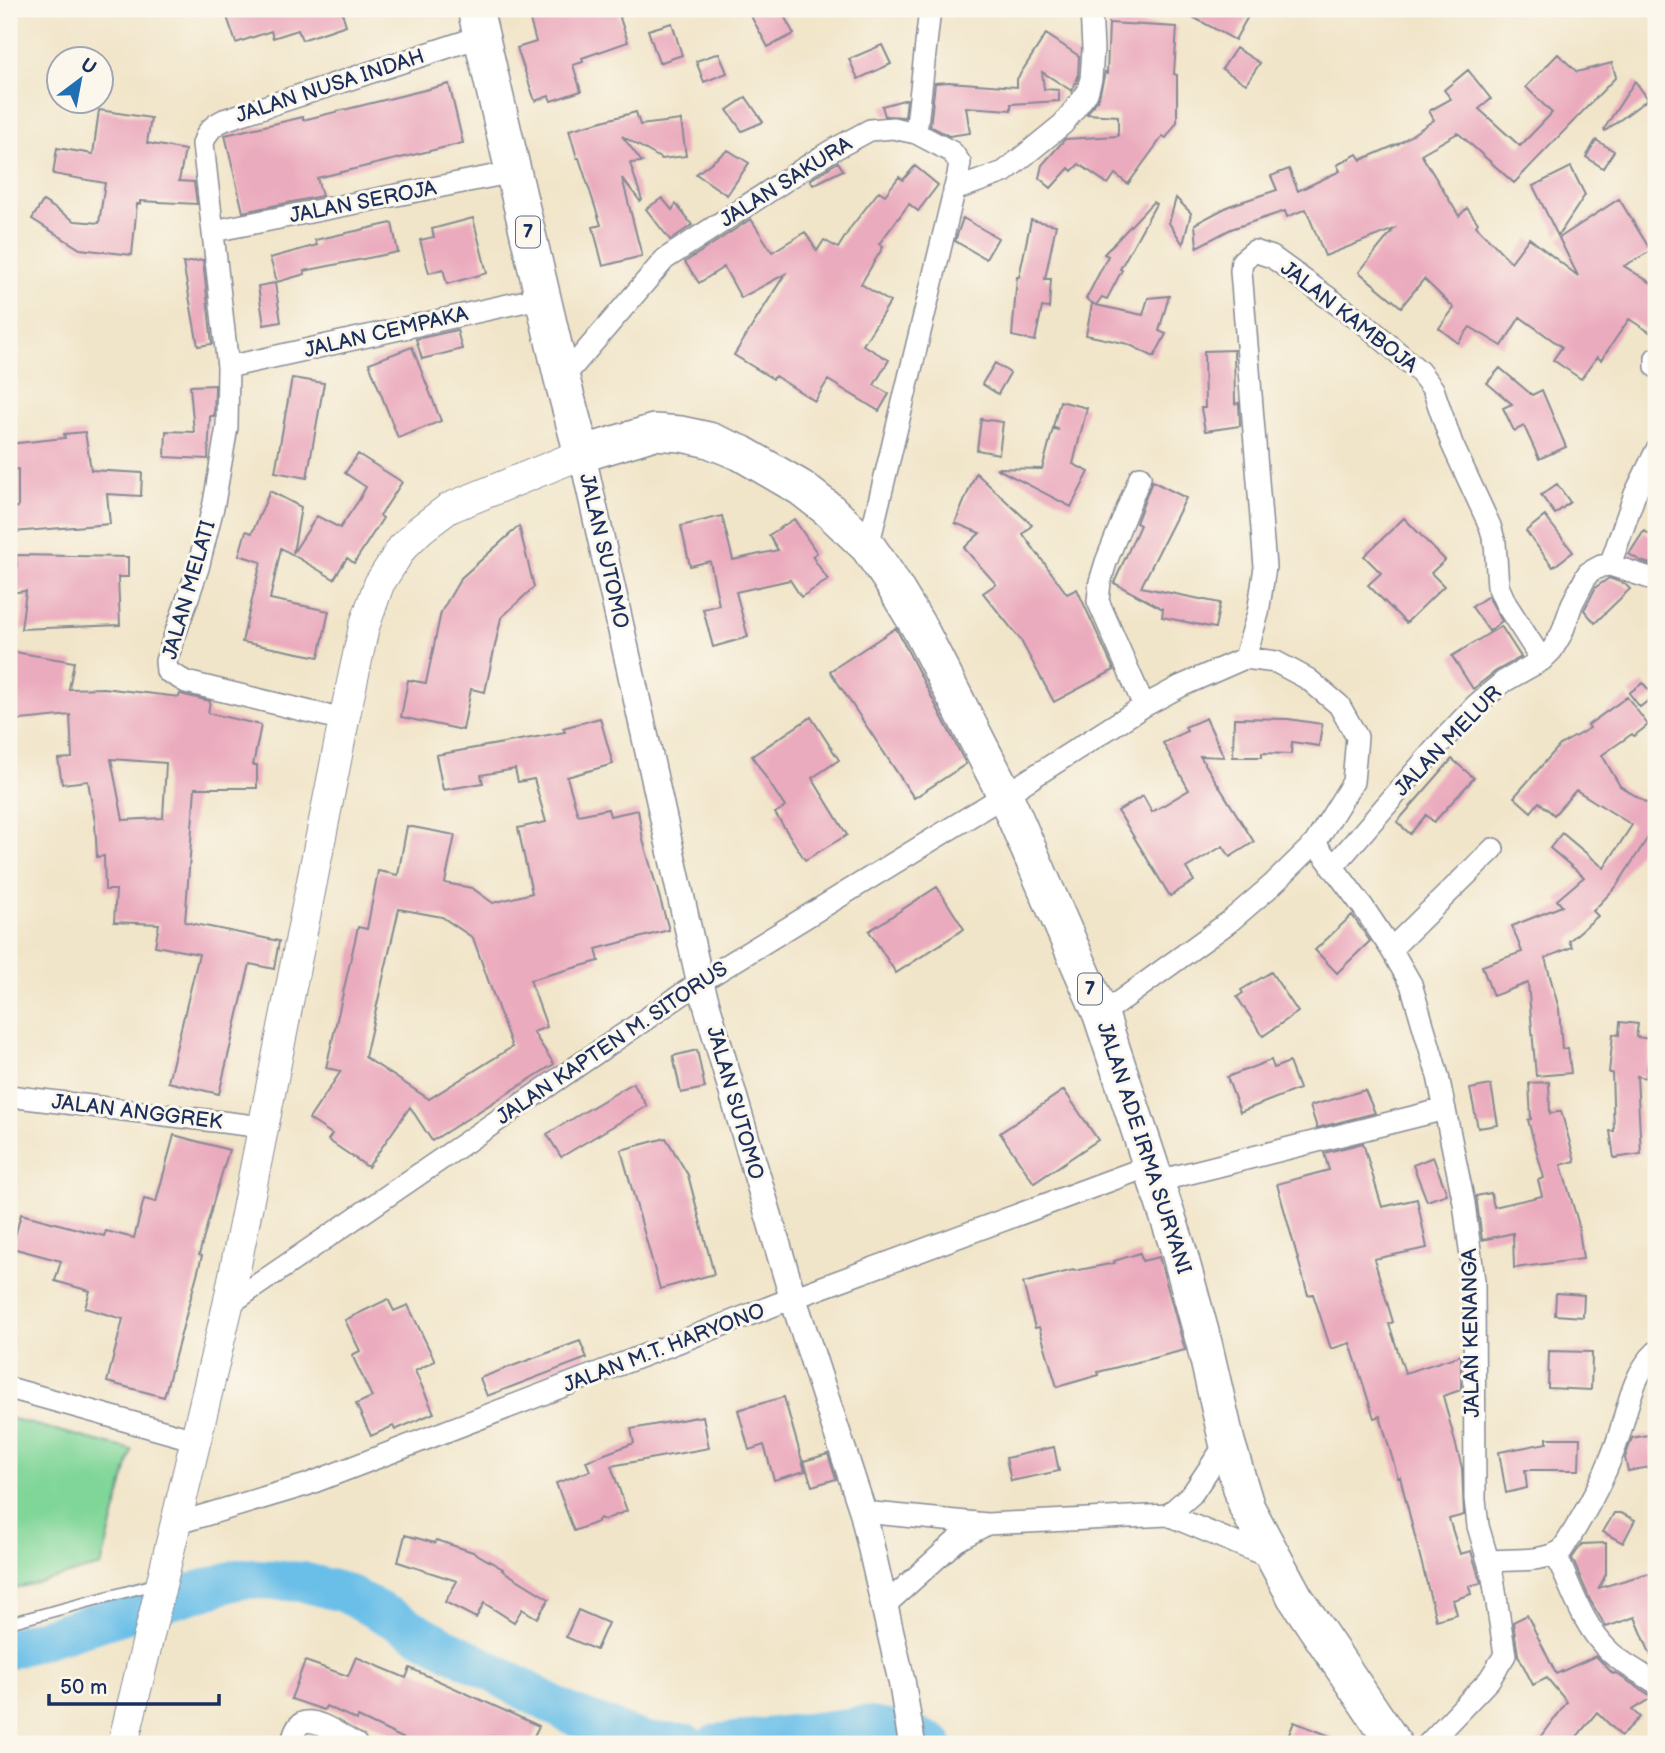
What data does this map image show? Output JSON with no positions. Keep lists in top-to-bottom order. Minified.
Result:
{"streets":{"highway":["7","JALAN ADE IRMA SURYANI"],"street":["JALAN NUSA INDAH","JALAN SAKURA","JALAN SEROJA","JALAN KAMBOJA","JALAN CEMPAKA","JALAN SUTOMO","JALAN MELATI","JALAN MELUR","JALAN KAPTEN M. SITORUS","JALAN ANGGREK","JALAN KENANGA","JALAN M.T. HARYONO"]},"crossings":[["JALAN NUSA INDAH","JALAN SEROJA"],["JALAN NUSA INDAH","7"],["JALAN NUSA INDAH","JALAN CEMPAKA"],["JALAN NUSA INDAH","JALAN MELATI"],["JALAN SAKURA","7"],["JALAN SAKURA","JALAN ADE IRMA SURYANI"],["JALAN SEROJA","7"],["7","JALAN CEMPAKA"],["7","JALAN SUTOMO"],["7","JALAN ADE IRMA SURYANI"],["JALAN KAMBOJA","JALAN MELUR"],["JALAN KAMBOJA","JALAN KAPTEN M. SITORUS"],["JALAN CEMPAKA","JALAN MELATI"],["JALAN SUTOMO","JALAN KAPTEN M. SITORUS"],["JALAN SUTOMO","JALAN ADE IRMA SURYANI"],["JALAN SUTOMO","JALAN M.T. HARYONO"],["JALAN MELUR","JALAN KENANGA"],["JALAN KAPTEN M. SITORUS","JALAN ADE IRMA SURYANI"],["JALAN ADE IRMA SURYANI","JALAN M.T. HARYONO"],["JALAN KENANGA","JALAN M.T. HARYONO"]],"scale_bar":"50 m","north":"top right"}
